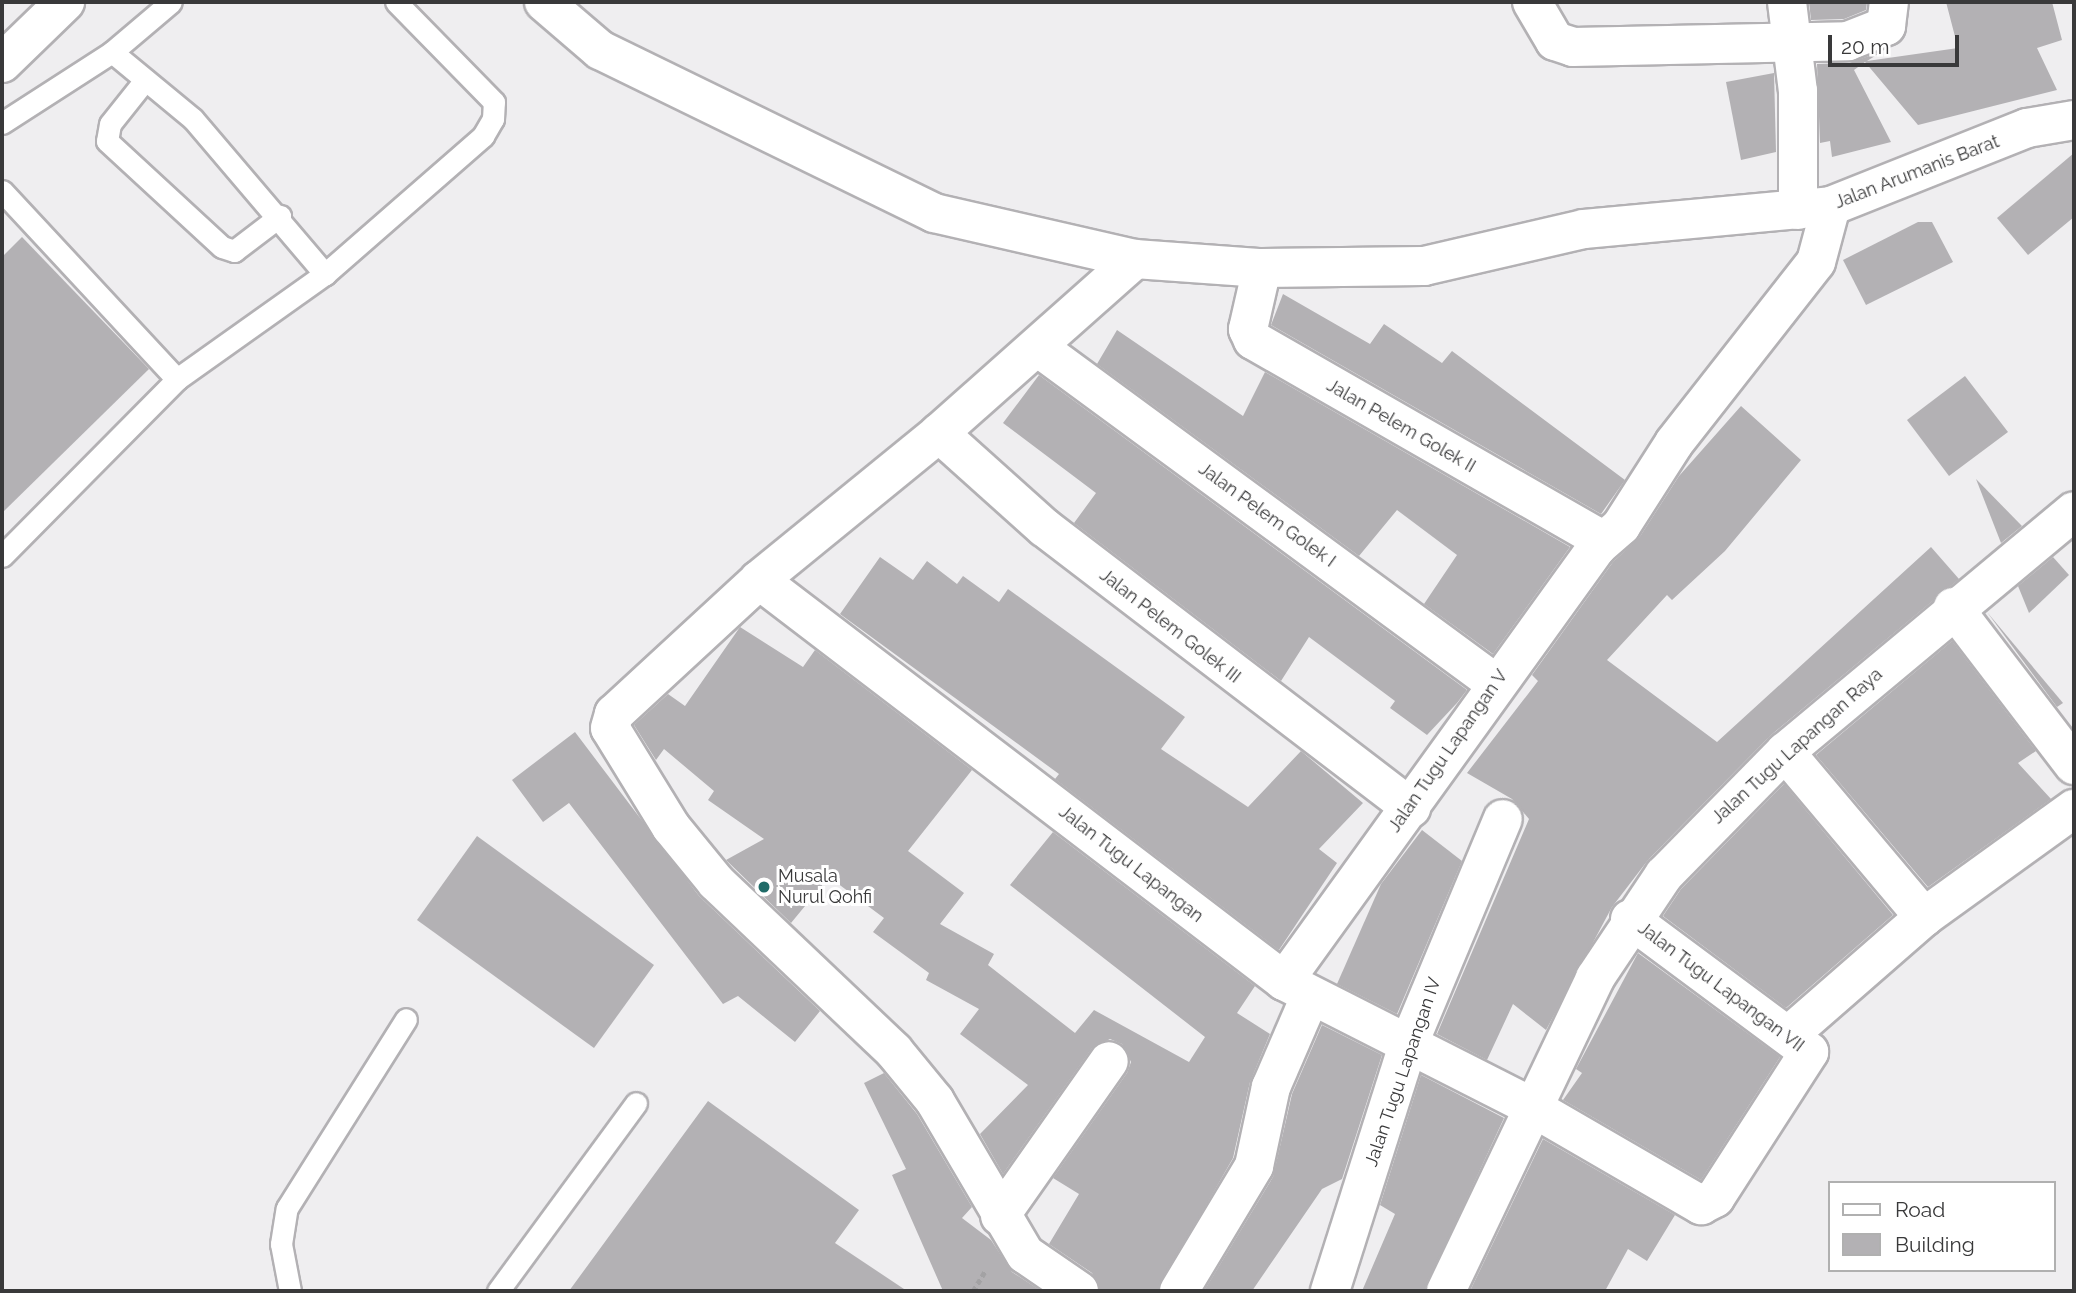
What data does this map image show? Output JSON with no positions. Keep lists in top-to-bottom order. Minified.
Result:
{"streets":{"street":["Jalan Arumanis Barat","Jalan Pelem Golek II","Jalan Pelem Golek I","Jalan Pelem Golek III","Jalan Tugu Lapangan Raya","Jalan Tugu Lapangan V","Jalan Tugu Lapangan","Jalan Tugu Lapangan VII","Jalan Tugu Lapangan IV"]},"crossings":[["Jalan Arumanis Barat","Jalan Pelem Golek II"],["Jalan Arumanis Barat","Jalan Tugu Lapangan V"],["Jalan Pelem Golek II","Jalan Tugu Lapangan V"],["Jalan Pelem Golek I","Jalan Tugu Lapangan V"],["Jalan Pelem Golek III","Jalan Tugu Lapangan V"],["Jalan Tugu Lapangan Raya","Jalan Tugu Lapangan"],["Jalan Tugu Lapangan Raya","Jalan Tugu Lapangan VII"],["Jalan Tugu Lapangan V","Jalan Tugu Lapangan"],["Jalan Tugu Lapangan","Jalan Tugu Lapangan VII"],["Jalan Tugu Lapangan","Jalan Tugu Lapangan IV"]],"places":["Musala Nurul Qohfi"],"legend":["Road","Building"],"scale_bar":"20 m"}
